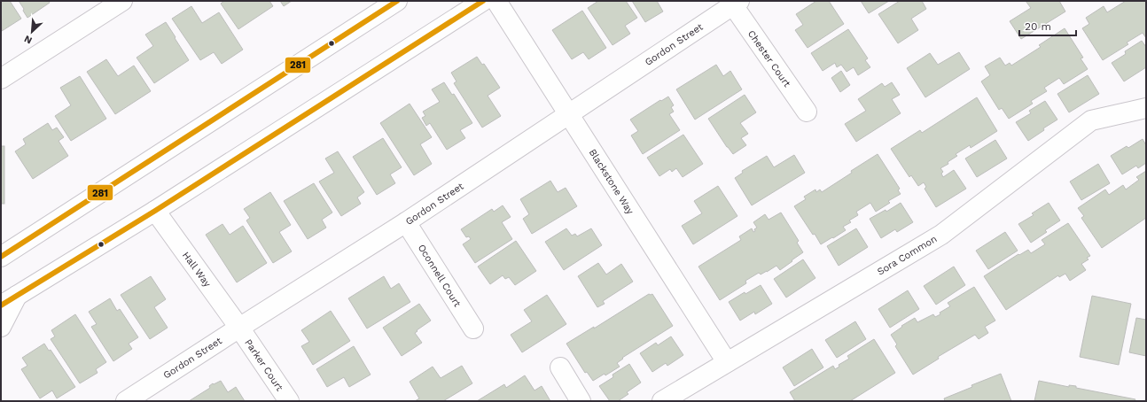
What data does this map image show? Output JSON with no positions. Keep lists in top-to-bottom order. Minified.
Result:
{"streets":{"street":["Gordon Street","Chester Court","Blackstone Way","Sora Common","Hall Way","Oconnell Court","Parker Court"]},"crossings":[["Gordon Street","Chester Court"],["Gordon Street","Blackstone Way"],["Gordon Street","Hall Way"],["Gordon Street","Oconnell Court"],["Gordon Street","Parker Court"],["Blackstone Way","Sora Common"],["Hall Way","Parker Court"]],"lines":["transit line 281"],"scale_bar":"20 m","north":"bottom left"}
